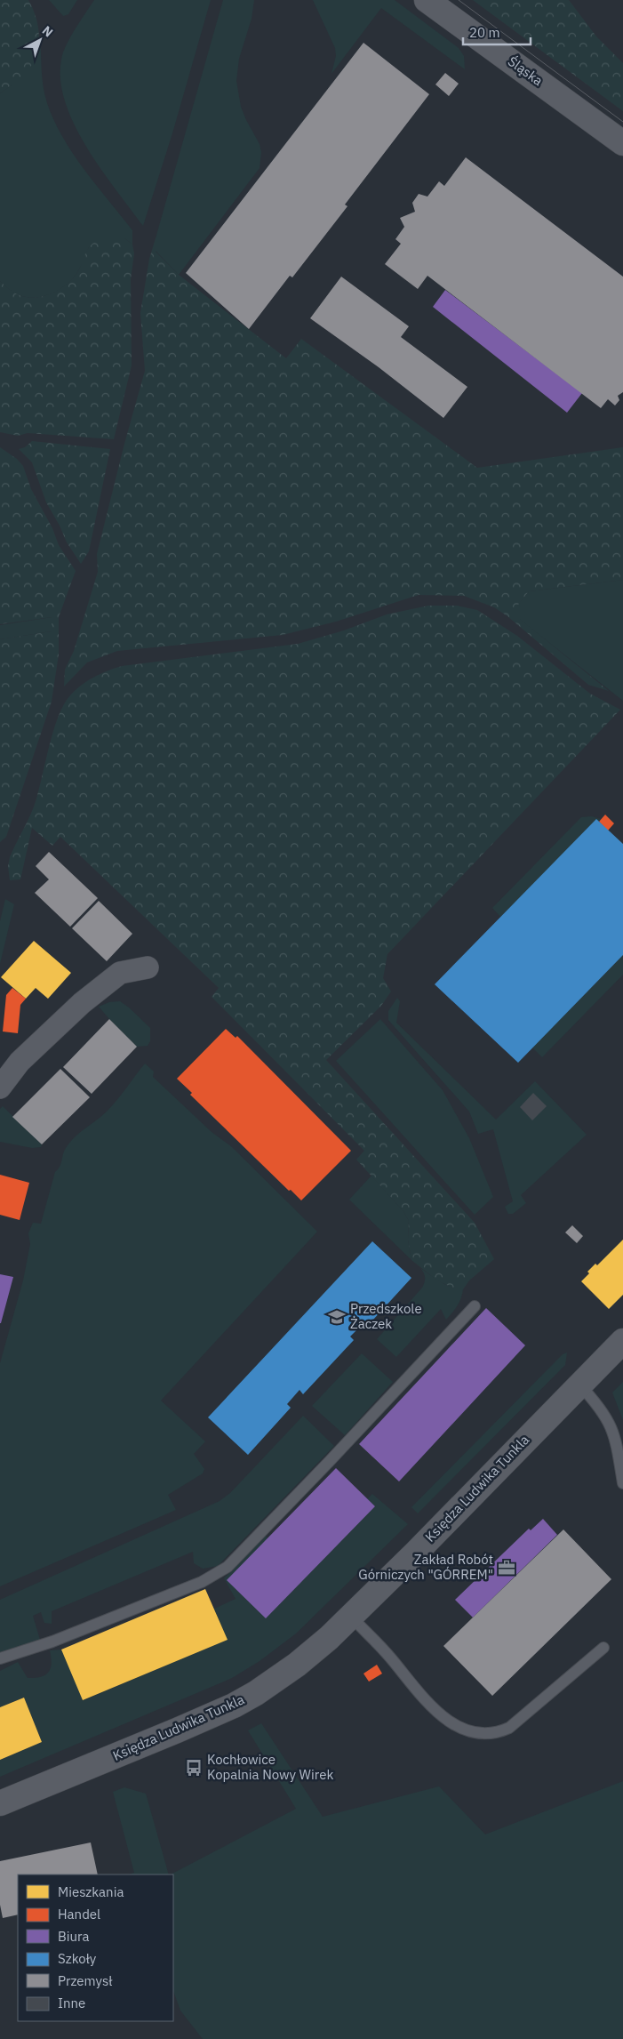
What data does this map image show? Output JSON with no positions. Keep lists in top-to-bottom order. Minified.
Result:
{"streets":{"street":["Śląska","Księdza Ludwika Tunkla"]},"places":{"school or university":["Przedszkole Żaczek"],"office":["Zakład Robót Górniczych \"GÓRREM\""],"bus stop":["Kochłowice Kopalnia Nowy Wirek"]},"legend":["Mieszkania","Handel","Biura","Szkoły","Przemysł","Inne"],"scale_bar":"20 m","north":"top right"}
